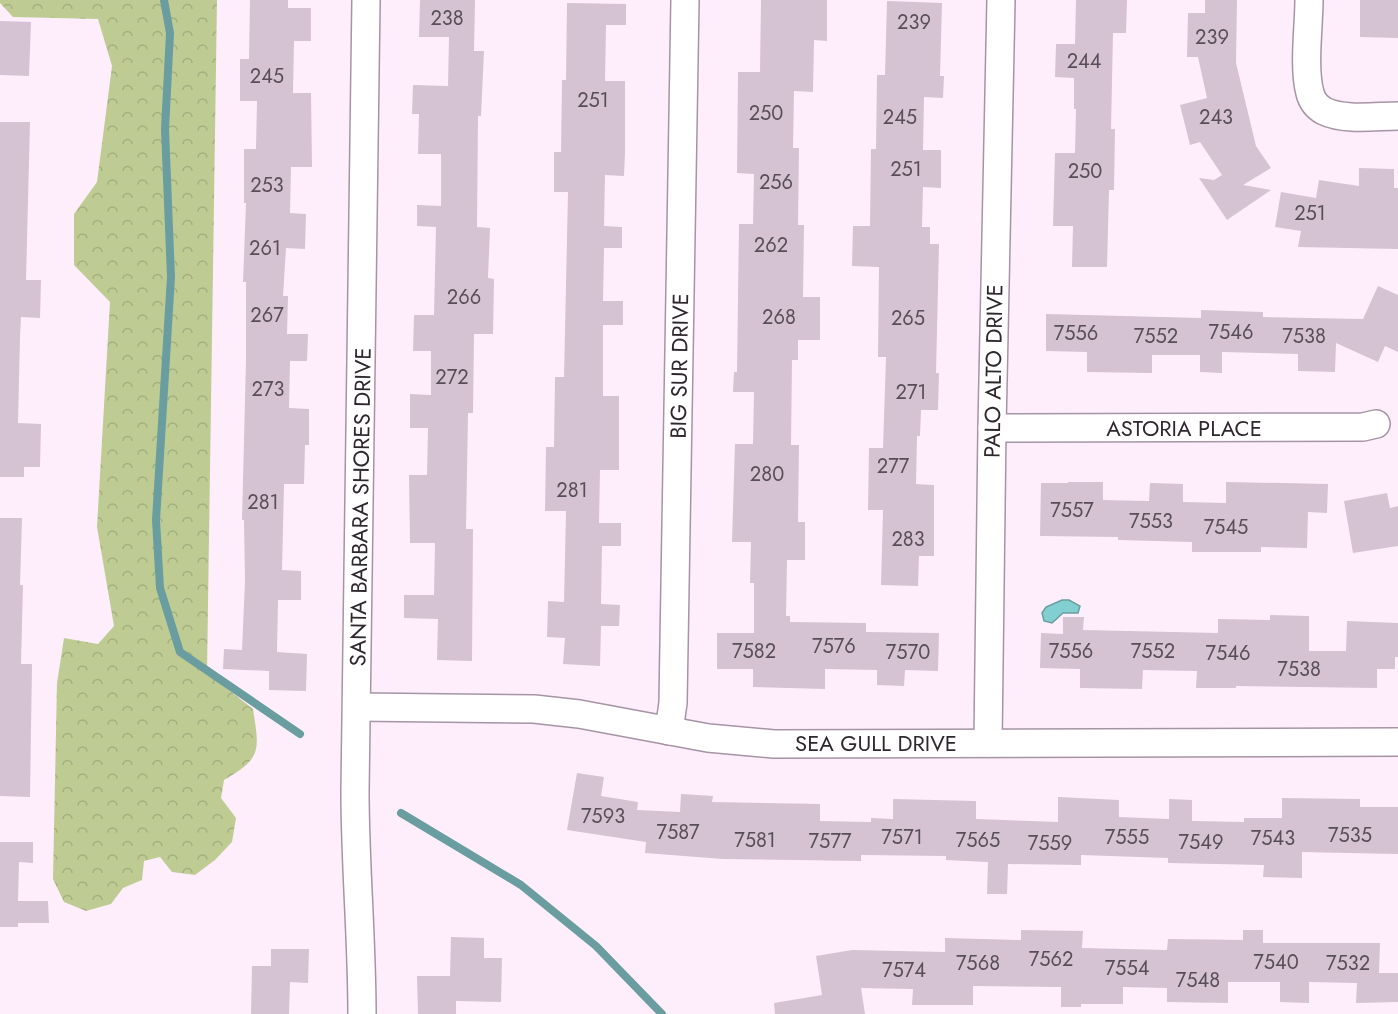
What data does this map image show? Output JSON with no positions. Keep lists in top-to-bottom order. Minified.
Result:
{"streets":{"street":["BIG SUR DRIVE","PALO ALTO DRIVE","ASTORIA PLACE","SANTA BARBARA SHORES DRIVE","SEA GULL DRIVE"]},"crossings":[["BIG SUR DRIVE","SEA GULL DRIVE"],["PALO ALTO DRIVE","ASTORIA PLACE"],["PALO ALTO DRIVE","SEA GULL DRIVE"],["SANTA BARBARA SHORES DRIVE","SEA GULL DRIVE"]],"house_numbers":["238","239","239","244","245","251","250","245","243","251","250","256","253","251","262","261","266","267","268","265","7546","7556","7552","7538","272","273","271","277","280","281","281","7557","7553","7545","283","7576","7582","7556","7552","7570","7546","7538","7593","7587","7535","7571","7555","7543","7581","7565","7577","7549","7559","7562","7540","7568","7532","7554","7574","7548"]}
